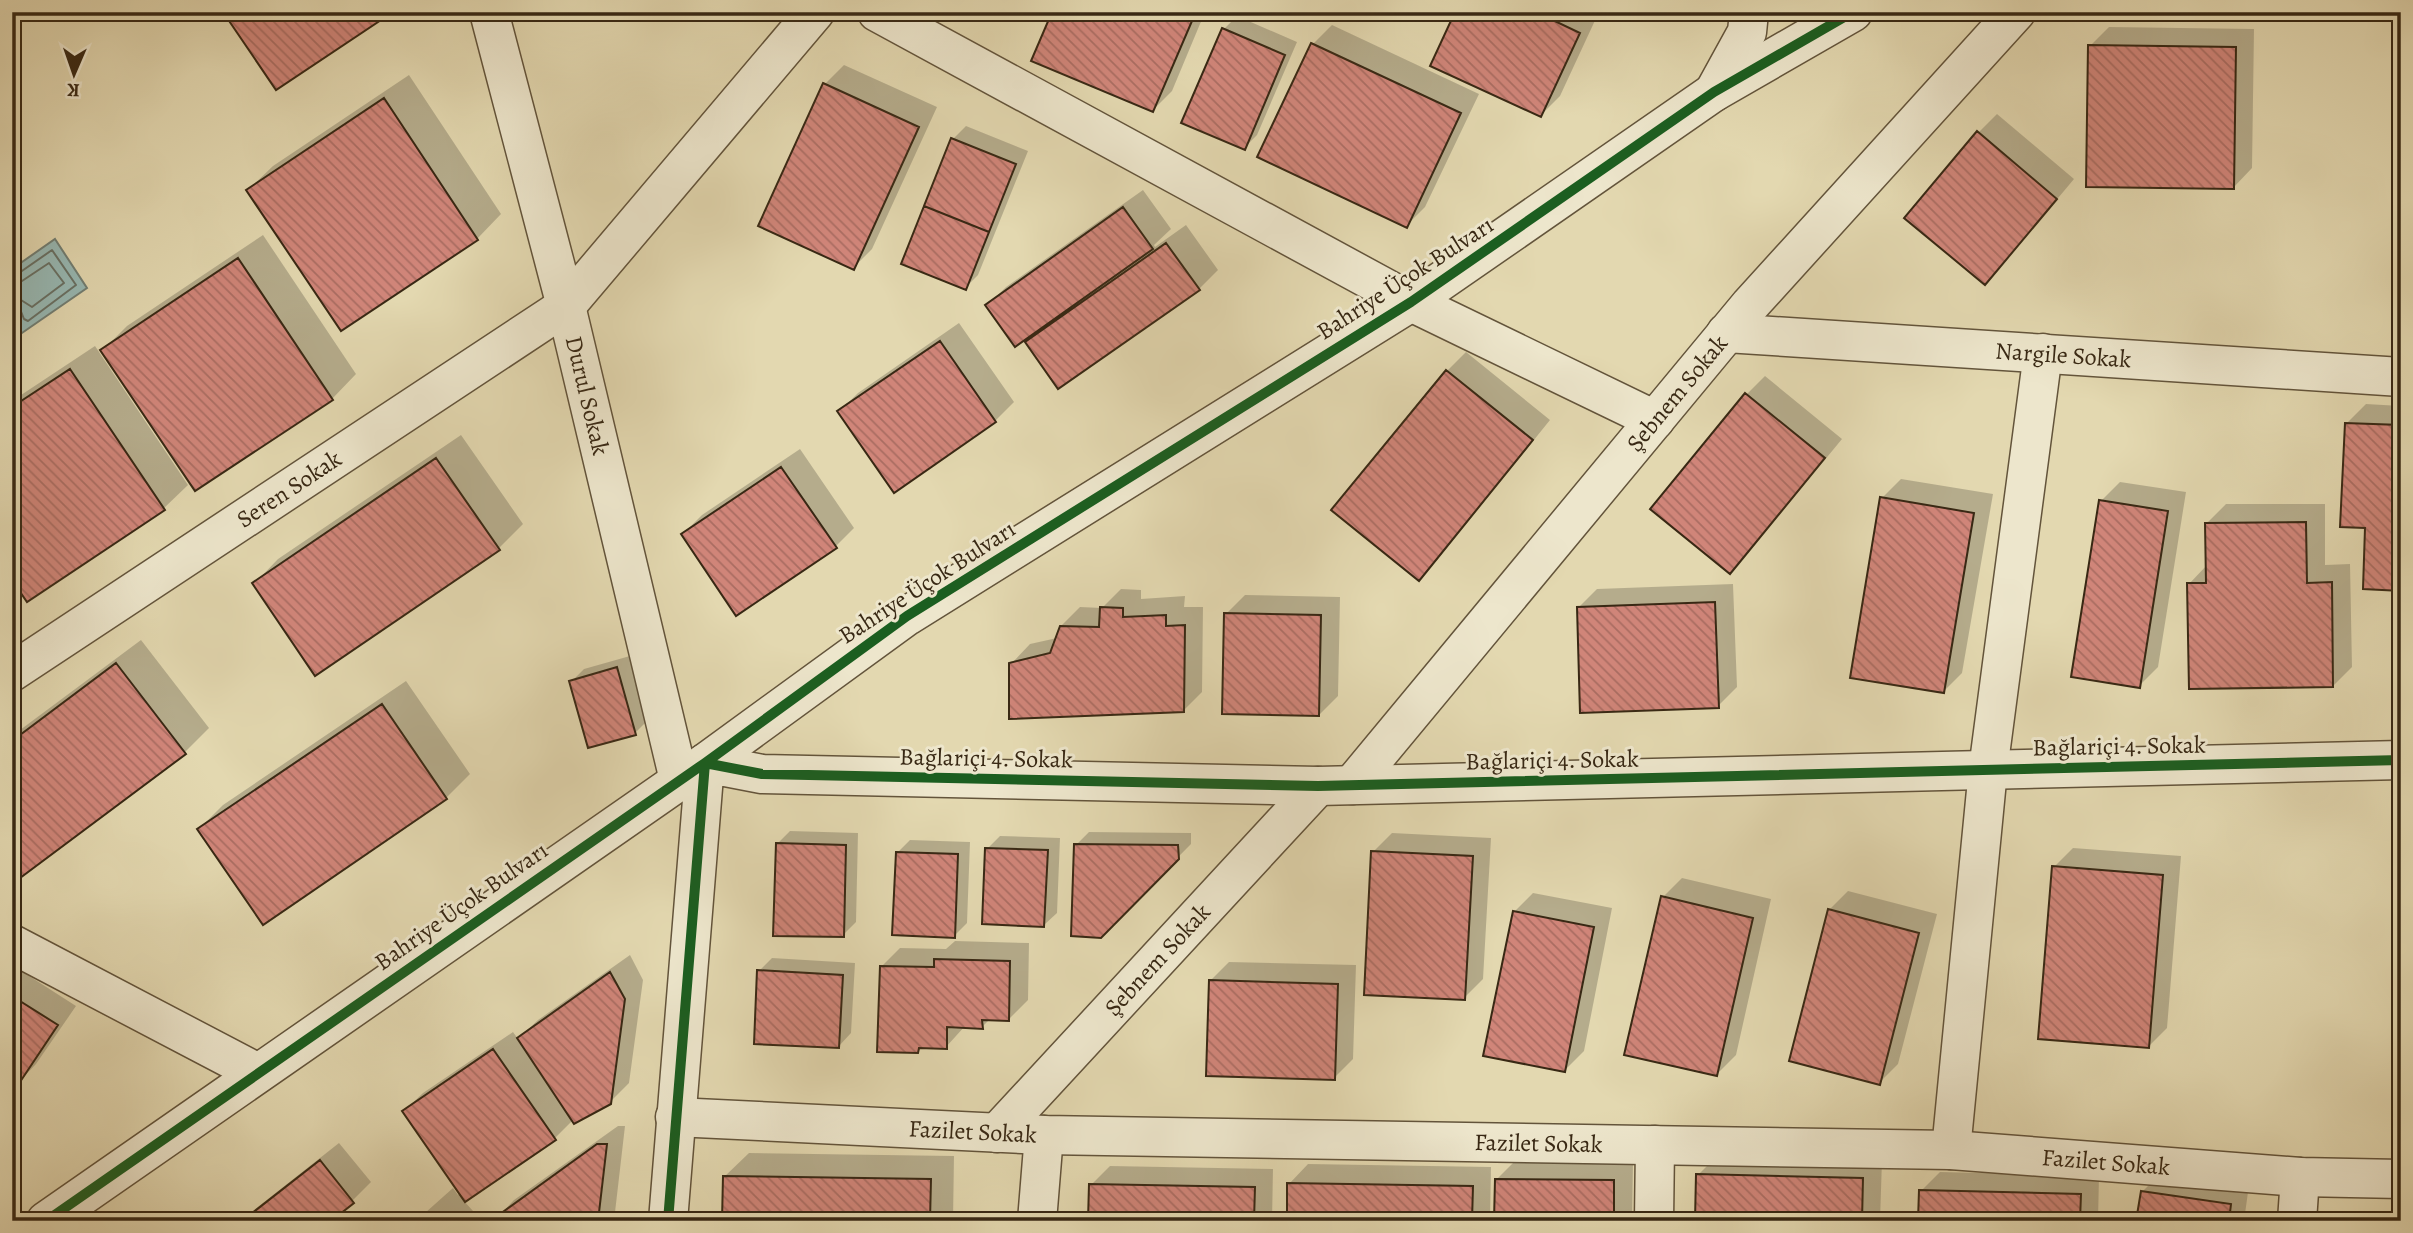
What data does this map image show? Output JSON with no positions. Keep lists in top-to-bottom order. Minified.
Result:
{"streets":{"street":["Bahriye Üçok Bulvarı","Nargile Sokak","Şebnem Sokak","Durul Sokak","Seren Sokak","Bağlariçi 4. Sokak","Fazilet Sokak"]},"crossings":[["Bahriye Üçok Bulvarı","Durul Sokak"],["Bahriye Üçok Bulvarı","Bağlariçi 4. Sokak"],["Nargile Sokak","Şebnem Sokak"],["Şebnem Sokak","Bağlariçi 4. Sokak"],["Şebnem Sokak","Fazilet Sokak"],["Durul Sokak","Seren Sokak"],["Durul Sokak","Bağlariçi 4. Sokak"],["Durul Sokak","Fazilet Sokak"]],"north":"bottom"}
